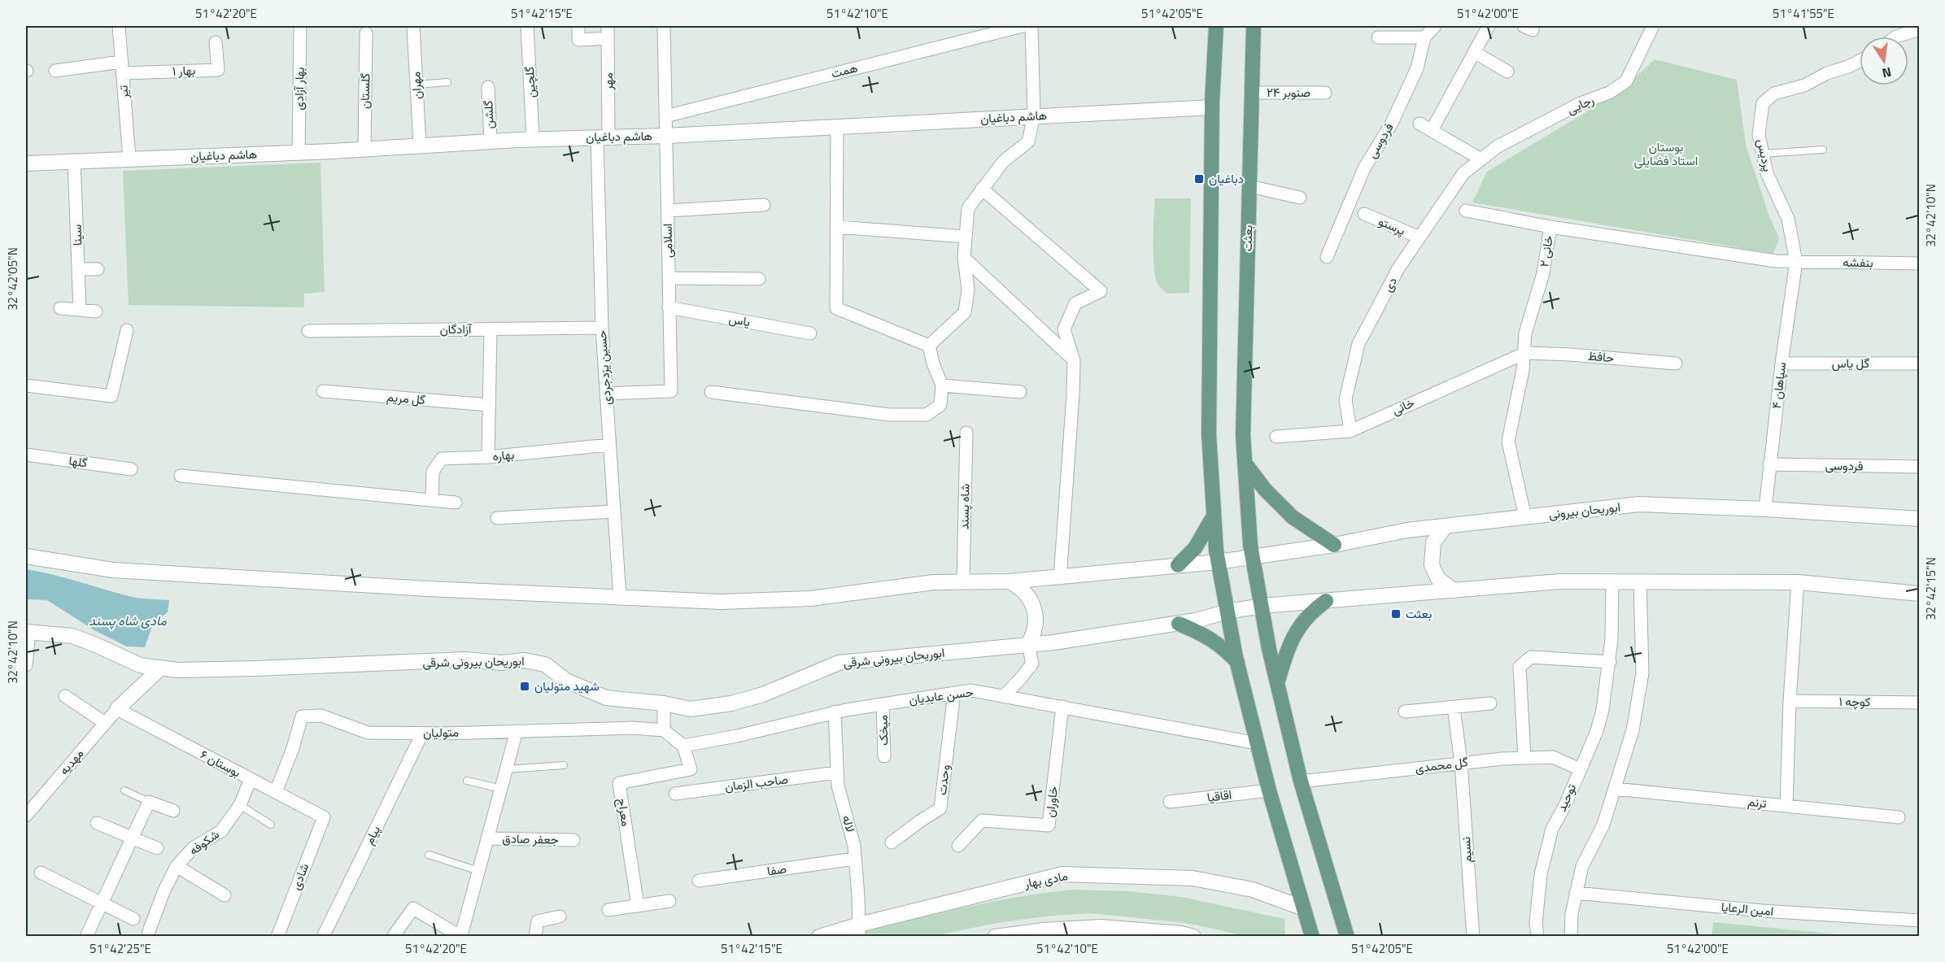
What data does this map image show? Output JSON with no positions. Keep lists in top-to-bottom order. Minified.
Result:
{"streets":{"main road":["هاشم دباغیان","بعثت","ابوریحان بیرونی","ابوریحان بیرونی شرقی","مادی بهار"],"street":["بهار ۱","همت","مهر","گلچین","مهران","بهار آزادی","گلستان","تیر","صنوبر ۲۴","رجایی","گلشن","فردوسی","پردیس","پرستو","سینا","اسلامی","خانی ۲","بنفشه","دی","یاس","آزادگان","حافظ","گل یاس","حسین یزدجردی","سپاهان ۴","گل مریم","خانی","بهاره","گلها","شاه پسند","حسن عابدیان","کوچه ۱","میخک","متولیان","مهدیه","بوستان ۶","گل محمدی","وحدت","صاحب الزمان","اقاقیا","توحید","خاوران","ترنم","معراج","لاله","پیام","جعفر صادق","شکوفه","نسیم","صفا","شادی","امین الرعایا"]},"crossings":[["بهار ۱","تیر"],["همت","اسلامی"],["مهر","هاشم دباغیان"],["مهر","حسین یزدجردی"],["گلچین","هاشم دباغیان"],["مهران","هاشم دباغیان"],["بهار آزادی","هاشم دباغیان"],["گلستان","هاشم دباغیان"],["تیر","هاشم دباغیان"],["صنوبر ۲۴","بعثت"],["رجایی","دی"],["گلشن","هاشم دباغیان"],["هاشم دباغیان","سینا"],["هاشم دباغیان","اسلامی"],["هاشم دباغیان","حسین یزدجردی"],["فردوسی","سپاهان ۴"],["پردیس","خانی ۲"],["پردیس","بنفشه"],["پردیس","سپاهان ۴"],["پرستو","دی"],["بعثت","ابوریحان بیرونی"],["بعثت","ابوریحان بیرونی شرقی"],["بعثت","گل محمدی"],["اسلامی","یاس"],["اسلامی","حسین یزدجردی"],["خانی ۲","بنفشه"],["خانی ۲","حافظ"],["خانی ۲","سپاهان ۴"],["خانی ۲","خانی"],["خانی ۲","ابوریحان بیرونی"],["بنفشه","سپاهان ۴"],["دی","خانی"],["آزادگان","حسین یزدجردی"],["حافظ","خانی"],["گل یاس","سپاهان ۴"],["حسین یزدجردی","بهاره"],["سپاهان ۴","ابوریحان بیرونی"],["حسن عابدیان","میخک"],["حسن عابدیان","وحدت"],["حسن عابدیان","خاوران"],["حسن عابدیان","معراج"],["حسن عابدیان","لاله"],["متولیان","بوستان ۶"],["متولیان","پیام"],["مهدیه","بوستان ۶"],["بوستان ۶","شکوفه"],["بوستان ۶","شادی"],["گل محمدی","توحید"],["گل محمدی","نسیم"],["صاحب الزمان","لاله"],["لاله","صفا"],["لاله","مادی بهار"]],"water":["مادی شاه پسند"],"parks":["بوستان استاد فضایلی"],"places":{"transit":["دباغیان","بعثت","شهید متولیان"]},"north":"bottom","coordinates":["51°42'20\"E","51°42'15\"E","51°42'10\"E","51°42'05\"E","51°42'00\"E","51°41'55\"E","32°42'10\"N","32°42'05\"N","32°42'15\"N","51°42'25\"E"]}
